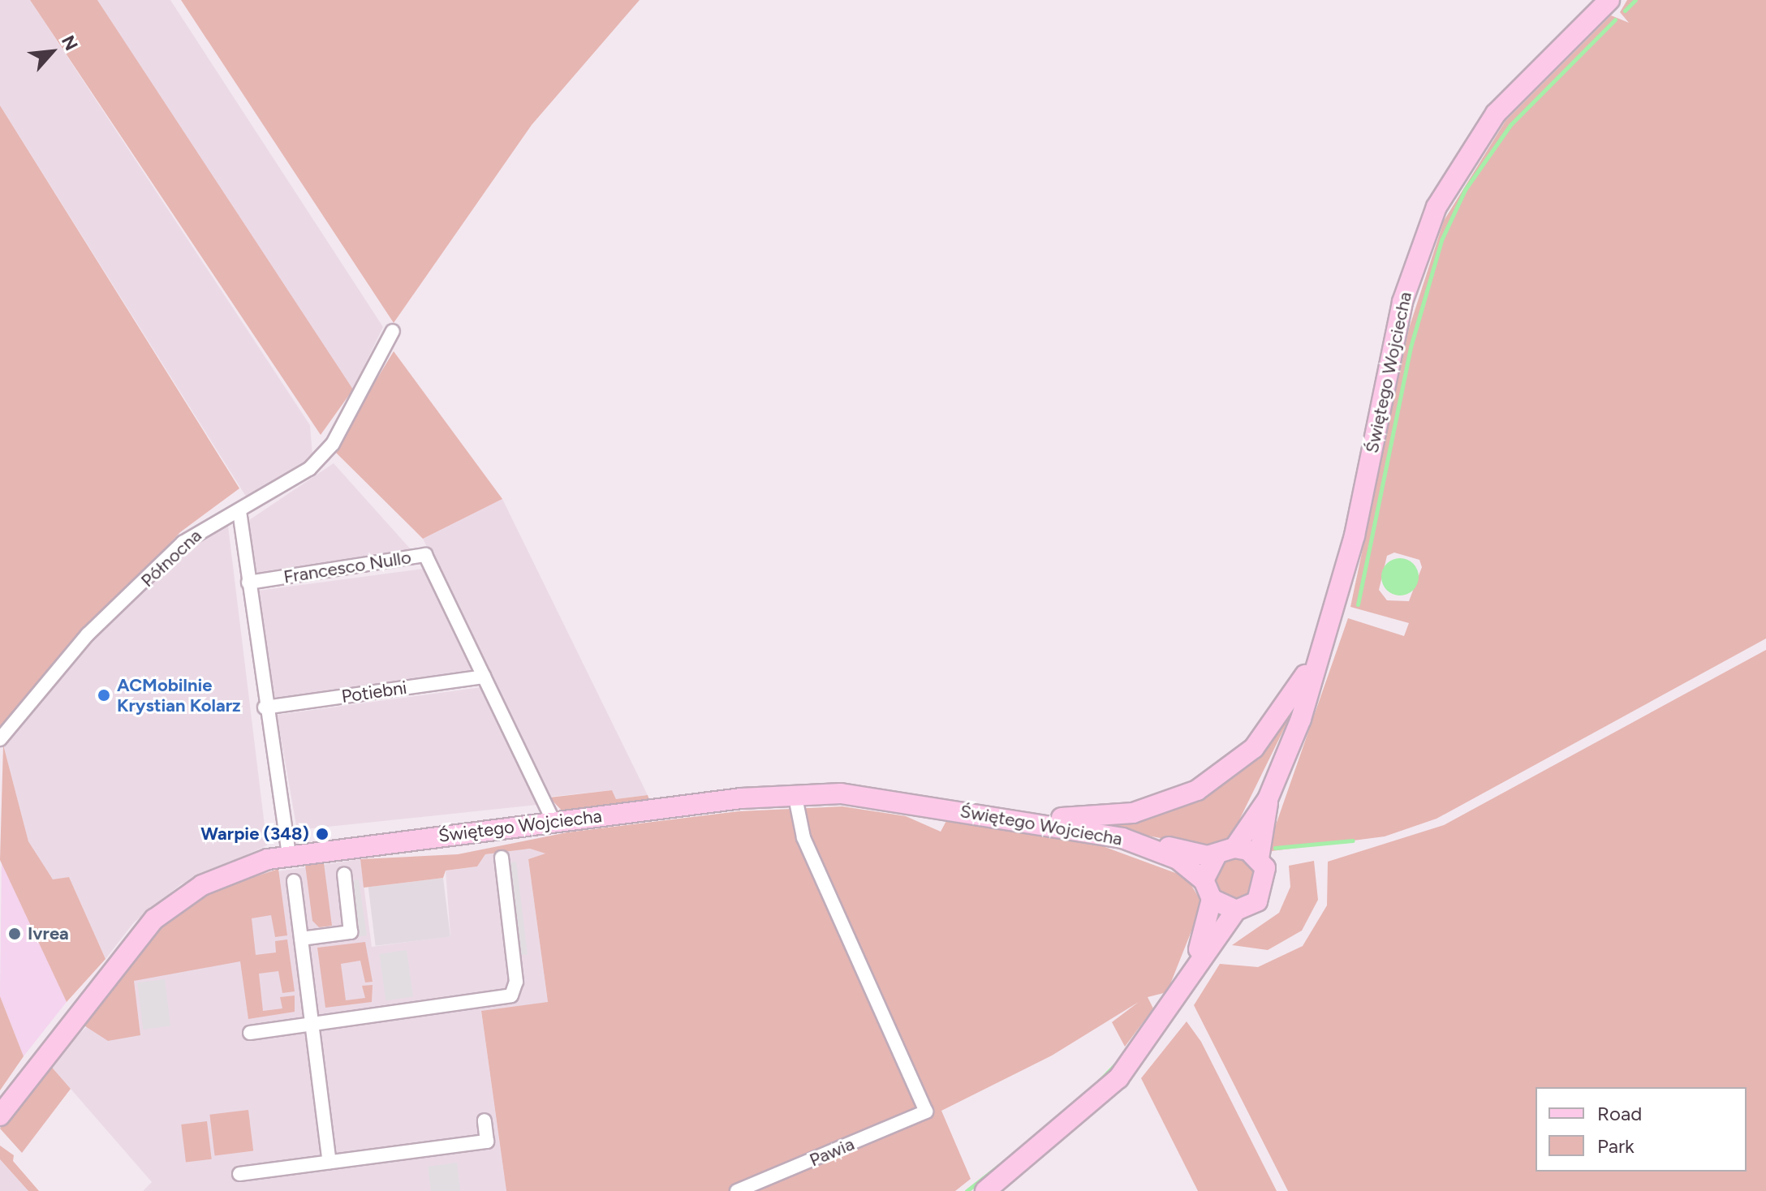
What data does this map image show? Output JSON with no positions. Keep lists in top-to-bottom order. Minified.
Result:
{"streets":{"street":["Świętego Wojciecha","Północna","Francesco Nullo","Potiebni","Pawia"]},"crossings":[["Świętego Wojciecha","Francesco Nullo"],["Świętego Wojciecha","Pawia"],["Francesco Nullo","Potiebni"]],"places":["ACMobilnie Krystian Kolarz","Warpie (348)","Ivrea"],"legend":["Road","Park"],"north":"top right"}
